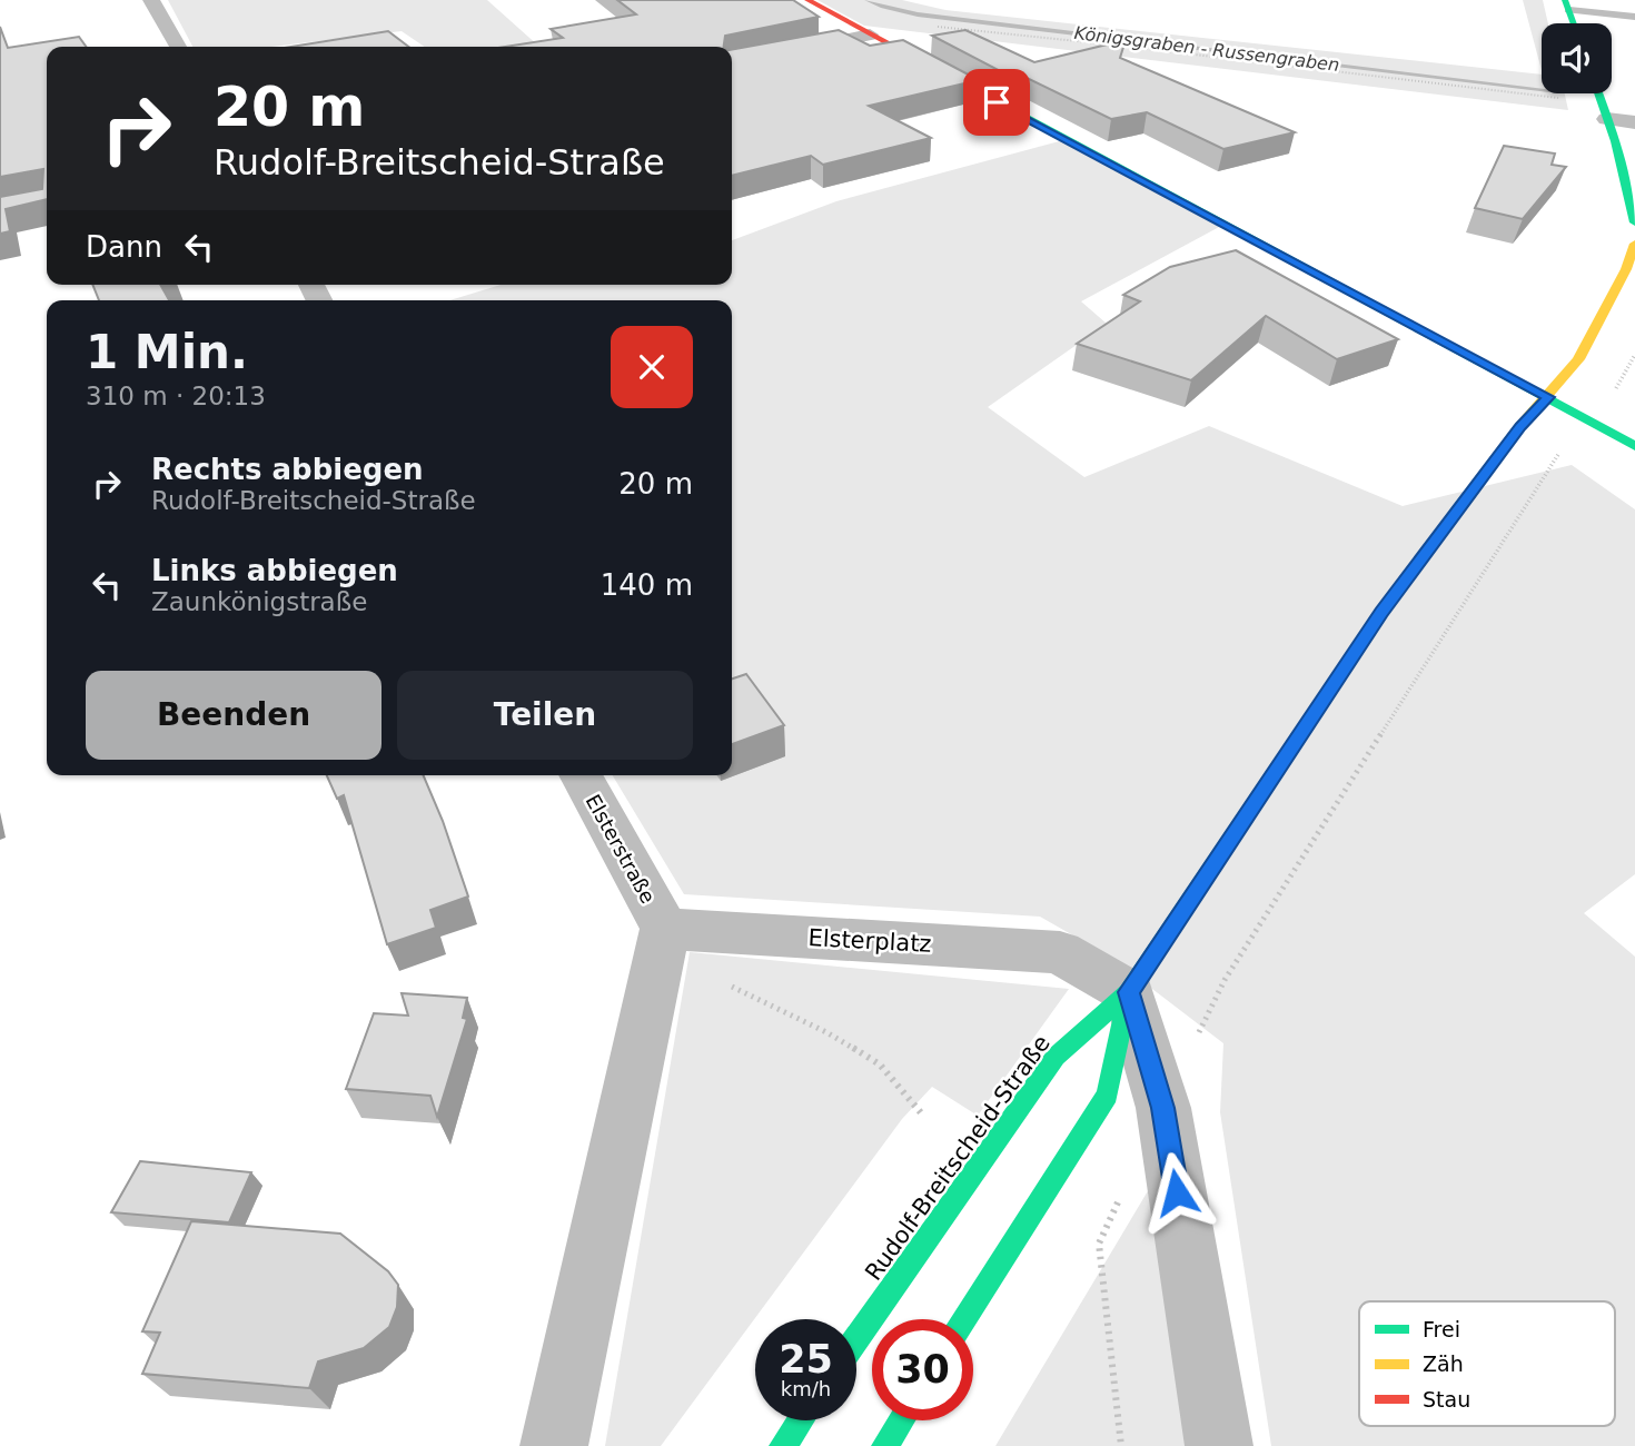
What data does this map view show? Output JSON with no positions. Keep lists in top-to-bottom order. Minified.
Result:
{"streets":{"street":["Elsterstraße","Elsterplatz","Rudolf-Breitscheid-Straße"]},"crossings":[["Elsterstraße","Elsterplatz"],["Elsterplatz","Rudolf-Breitscheid-Straße"]],"water":["Königsgraben - Russengraben"],"legend":["Frei","Zäh","Stau"],"page":{"turn":["20 m","Rudolf-Breitscheid-Straße"],"then":"Dann","heading":["1 Min.","310 m · 20:13"],"list":[{"name":"Rechts abbiegen","note":"Rudolf-Breitscheid-Straße","value":"20 m"},{"name":"Links abbiegen","note":"Zaunkönigstraße","value":"140 m"}],"buttons":["Beenden","Teilen"],"speed":"25 km/h","limit":"30"}}
